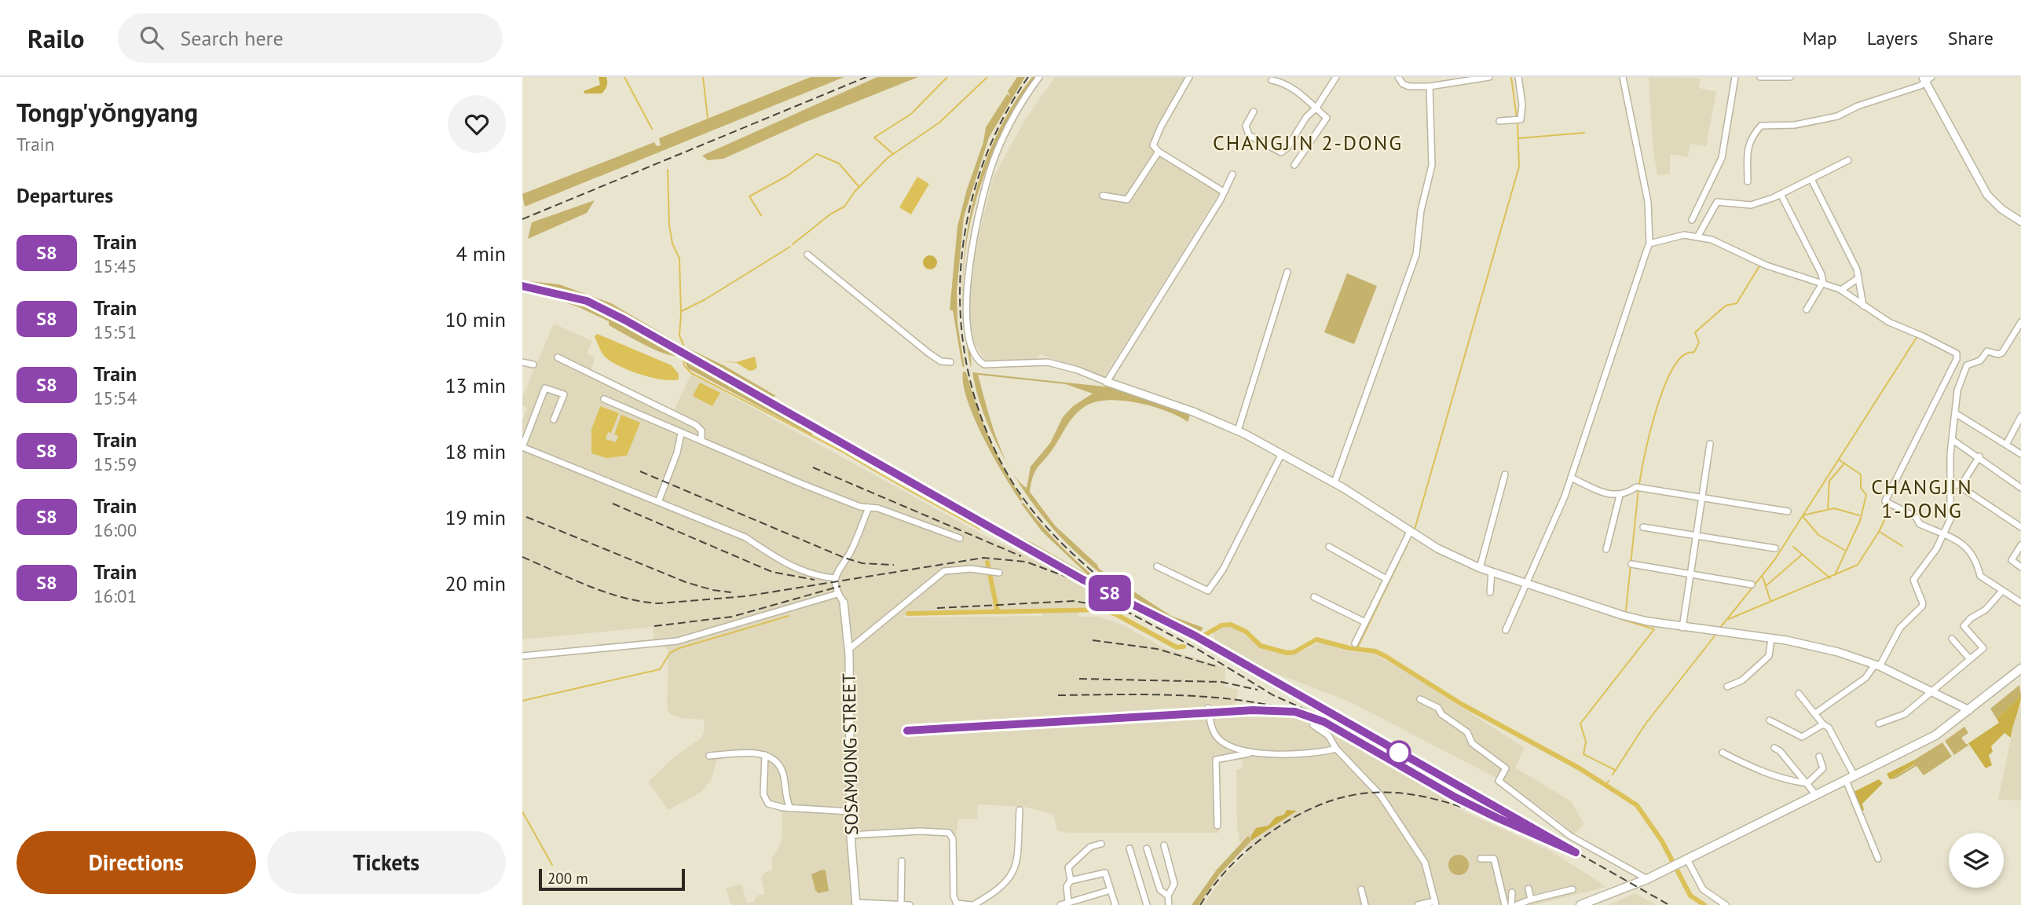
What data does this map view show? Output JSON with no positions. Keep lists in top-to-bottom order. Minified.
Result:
{"streets":{"street":["SOSAMJONG STREET"]},"districts":["CHANGJIN 2-DONG","CHANGJIN 1-DONG"],"scale_bar":"200 m","page":{"header":"Railo","search":"Search here","nav":["Map","Layers","Share"],"heading":[["Tongp'yŏngyang","Train"],"Departures"],"on_map":"S8","list":[{"mark":"S8","name":"Train","note":"15:45","value":"4 min"},{"mark":"S8","name":"Train","note":"15:51","value":"10 min"},{"mark":"S8","name":"Train","note":"15:54","value":"13 min"},{"mark":"S8","name":"Train","note":"15:59","value":"18 min"},{"mark":"S8","name":"Train","note":"16:00","value":"19 min"},{"mark":"S8","name":"Train","note":"16:01","value":"20 min"}],"buttons":["Directions","Tickets"],"scale":"200 m"}}
